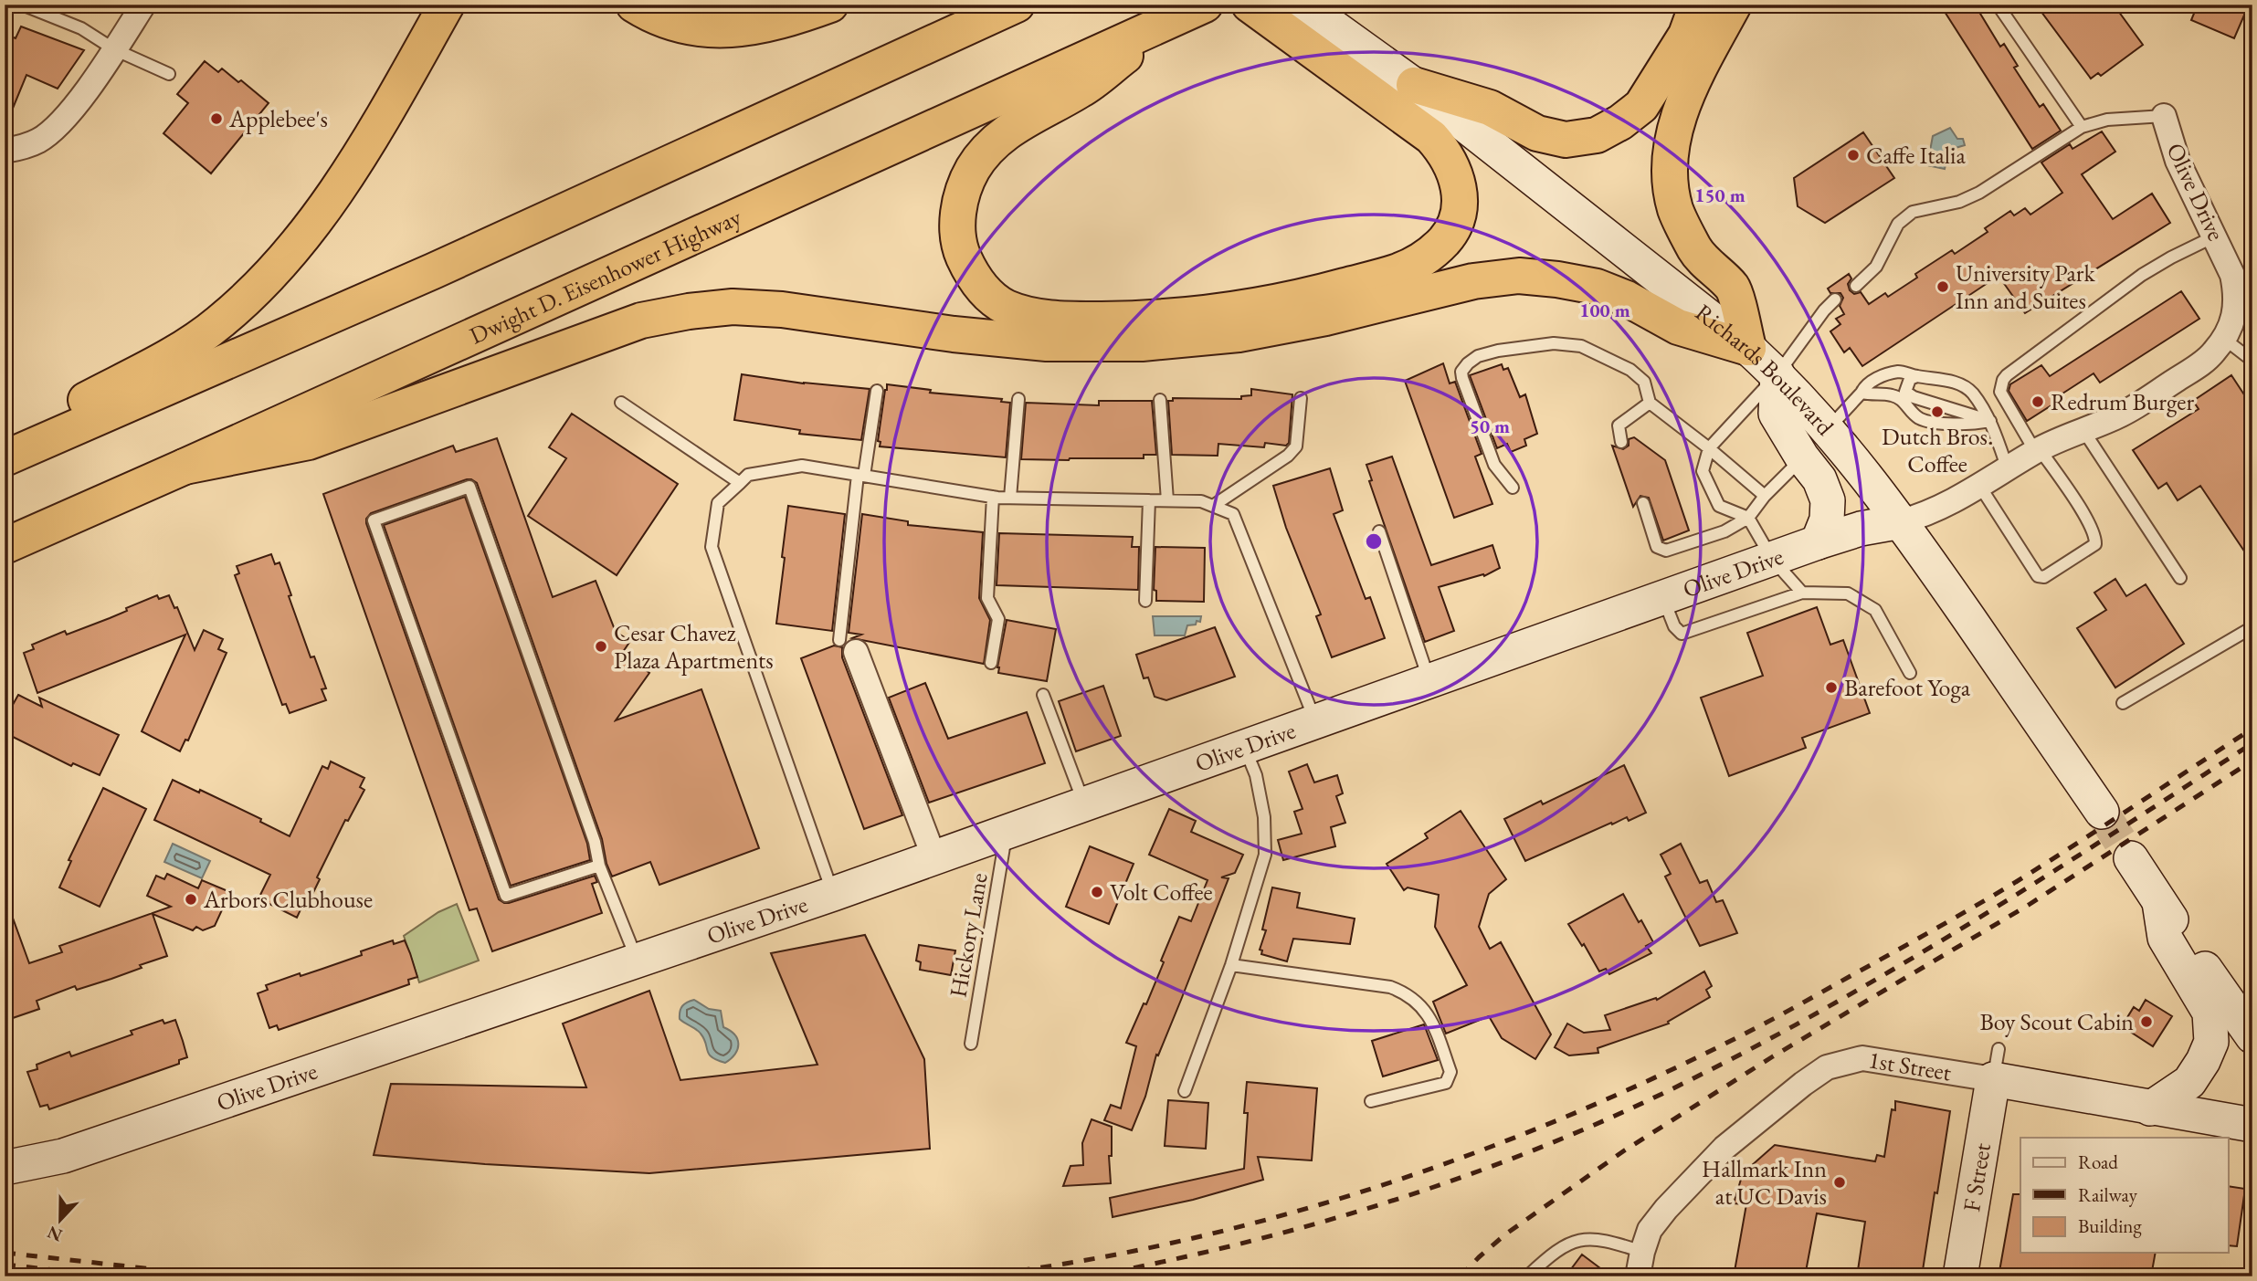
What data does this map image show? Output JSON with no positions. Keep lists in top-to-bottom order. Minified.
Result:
{"streets":{"highway":["Dwight D. Eisenhower Highway"],"street":["Olive Drive","Richards Boulevard","1st Street","F Street"],"lane":["Hickory Lane"]},"crossings":[["Olive Drive","Richards Boulevard"],["Olive Drive","Hickory Lane"],["1st Street","F Street"]],"places":["Applebee's","Caffe Italia","University Park Inn and Suites","Redrum Burger","Dutch Bros. Coffee","Cesar Chavez Plaza Apartments","Barefoot Yoga","Volt Coffee","Arbors Clubhouse","Boy Scout Cabin","Hallmark Inn at UC Davis"],"legend":["Road","Railway","Building"],"north":"bottom","rings":["150 m","100 m","50 m"]}
